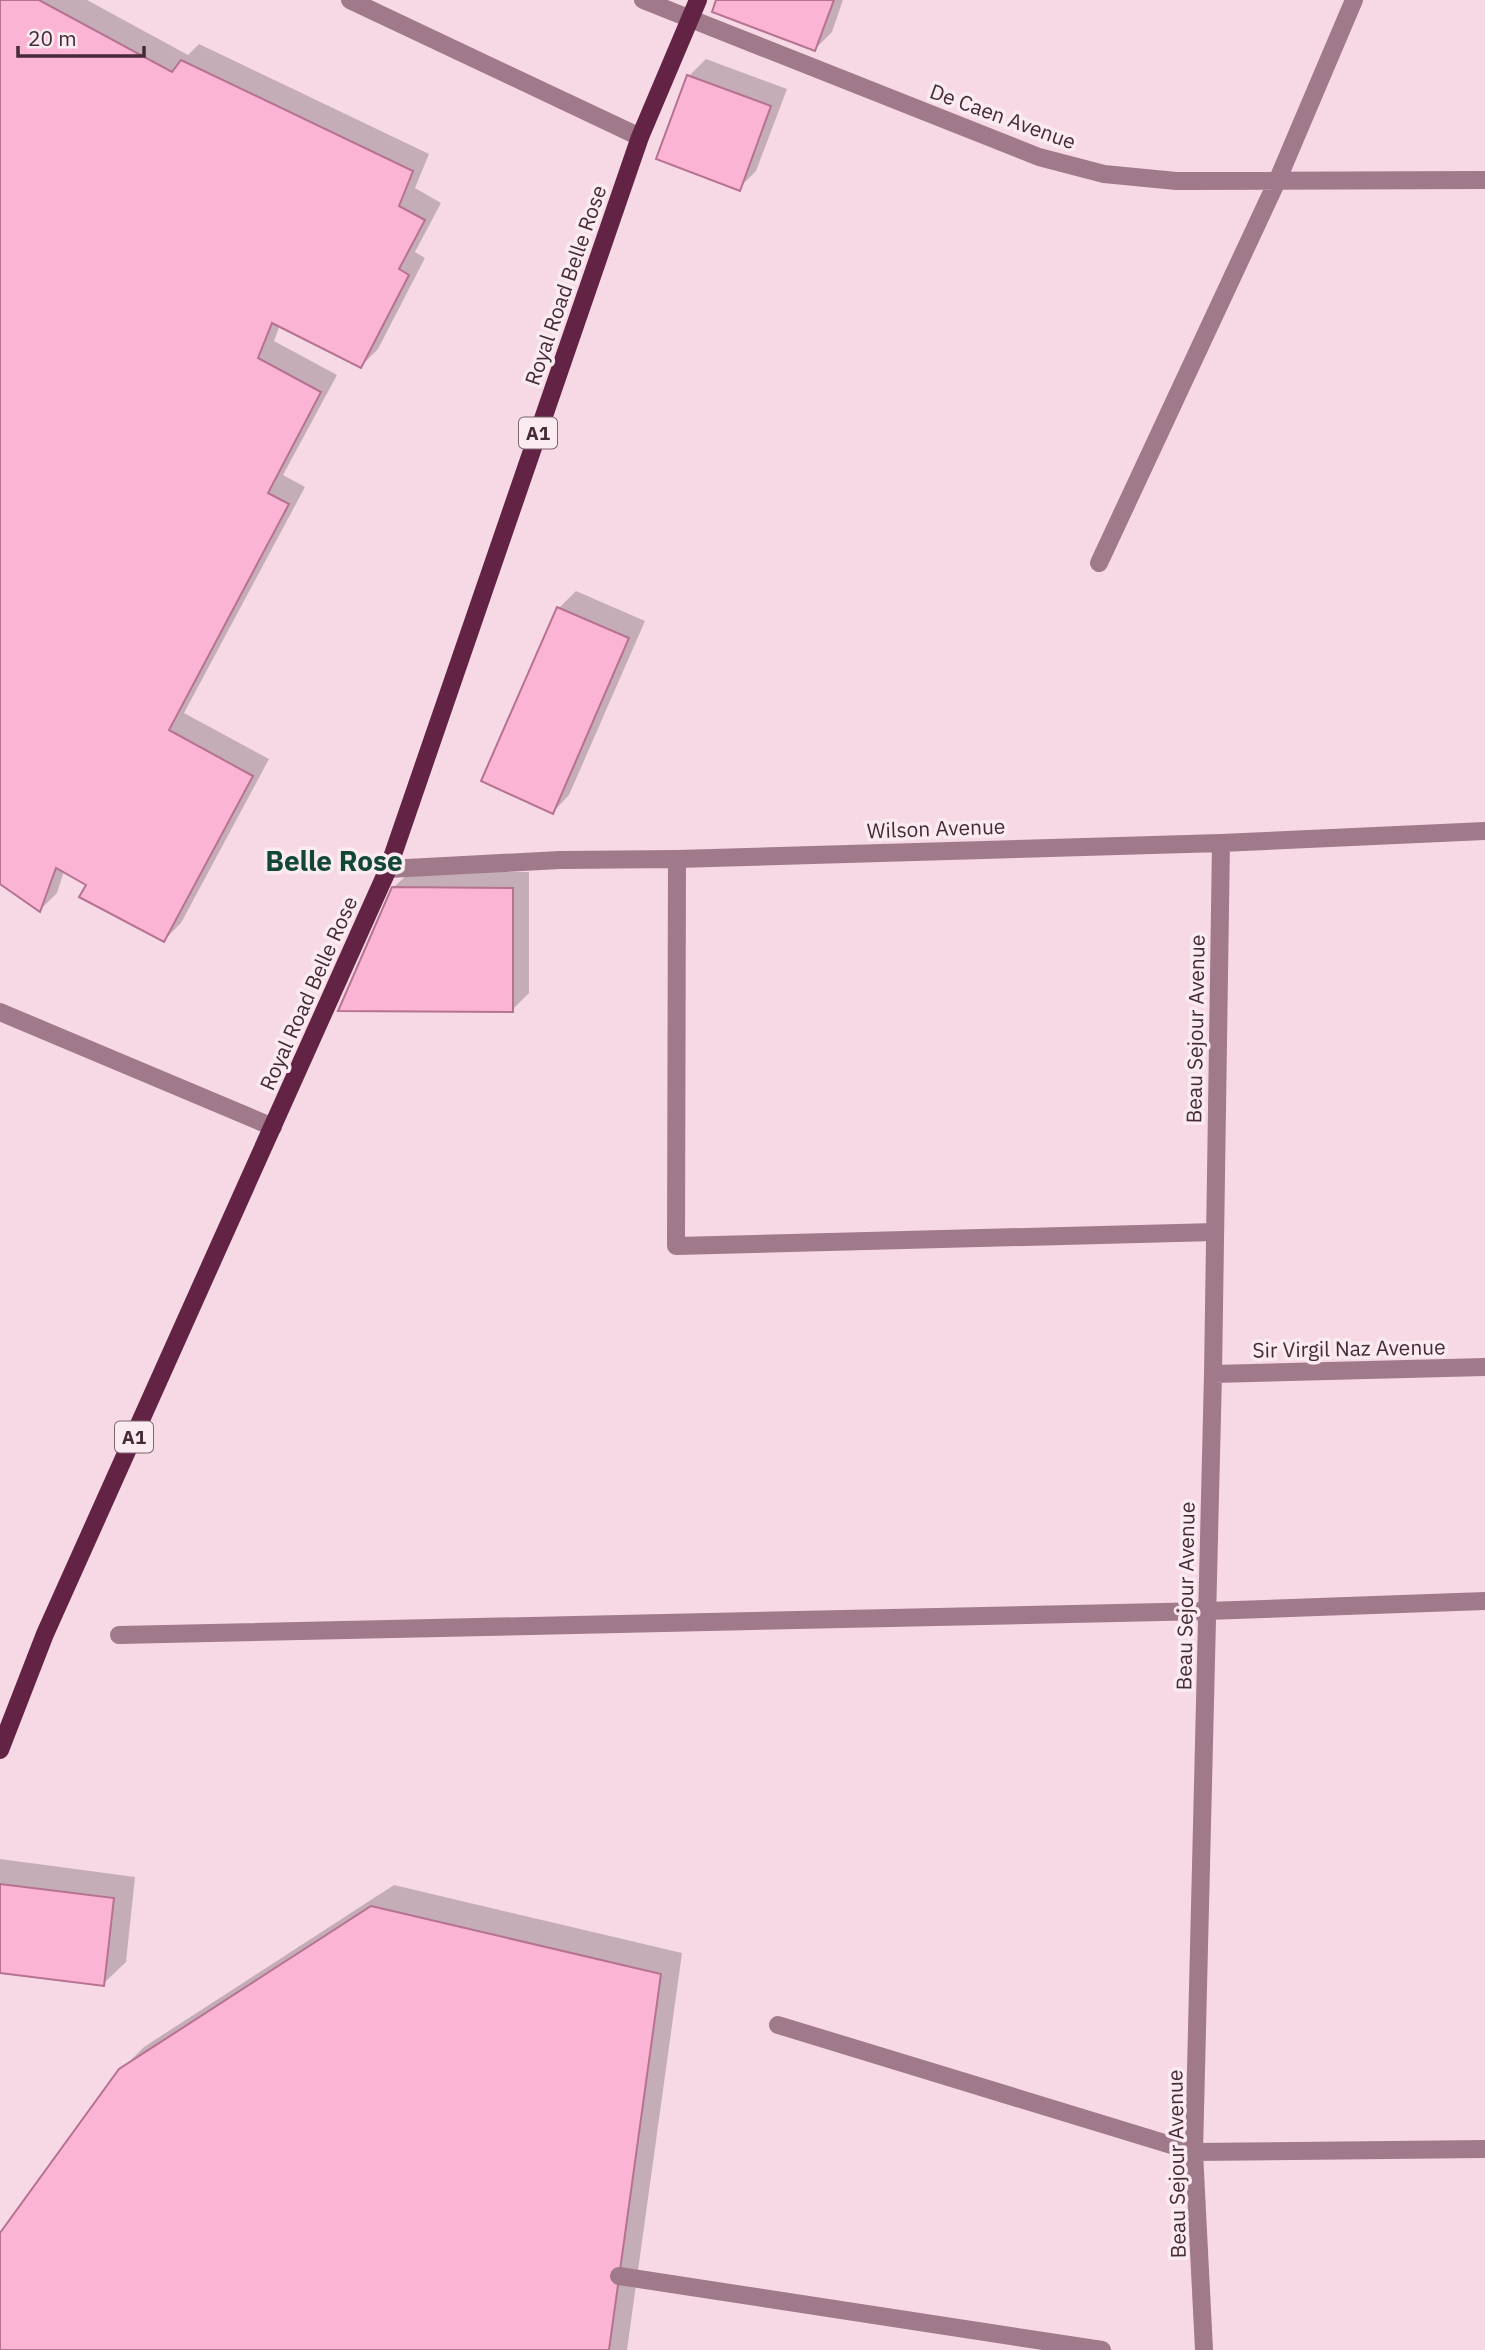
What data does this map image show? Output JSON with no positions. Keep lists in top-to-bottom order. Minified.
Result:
{"streets":{"main road":["Royal Road Belle Rose","A1"],"street":["De Caen Avenue","Wilson Avenue","Beau Sejour Avenue","Sir Virgil Naz Avenue"]},"crossings":[["De Caen Avenue","Royal Road Belle Rose"],["Royal Road Belle Rose","Wilson Avenue"],["Wilson Avenue","Beau Sejour Avenue"],["Beau Sejour Avenue","Sir Virgil Naz Avenue"]],"districts":["Belle Rose"],"scale_bar":"20 m"}
